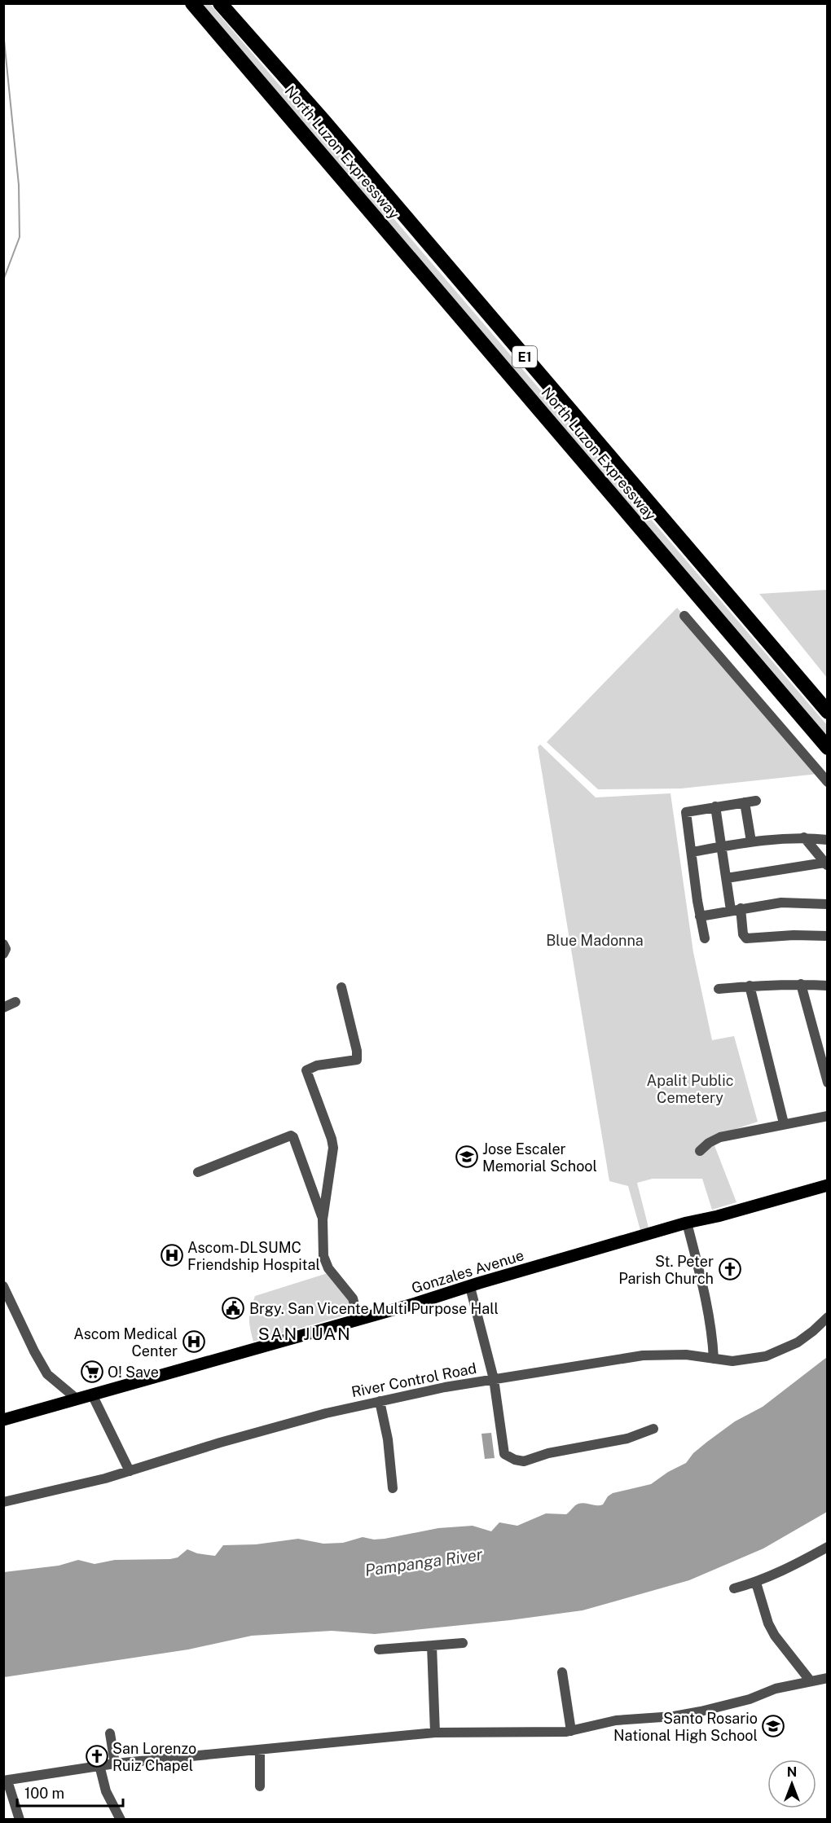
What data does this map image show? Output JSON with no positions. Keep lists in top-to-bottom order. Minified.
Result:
{"streets":{"highway":["North Luzon Expressway","E1"],"main road":["Gonzales Avenue"],"street":["River Control Road"]},"districts":["SAN JUAN"],"water":["Pampanga River"],"parks":["Blue Madonna","Apalit Public Cemetery"],"places":{"school or university":["Jose Escaler Memorial School","Santo Rosario National High School"],"hospital":["Ascom-DLSUMC Friendship Hospital","Ascom Medical Center"],"church":["St. Peter Parish Church","San Lorenzo Ruiz Chapel"],"public building":["Brgy. San Vicente Multi Purpose Hall"],"supermarket":["O! Save"]},"scale_bar":"100 m","north":"top"}
